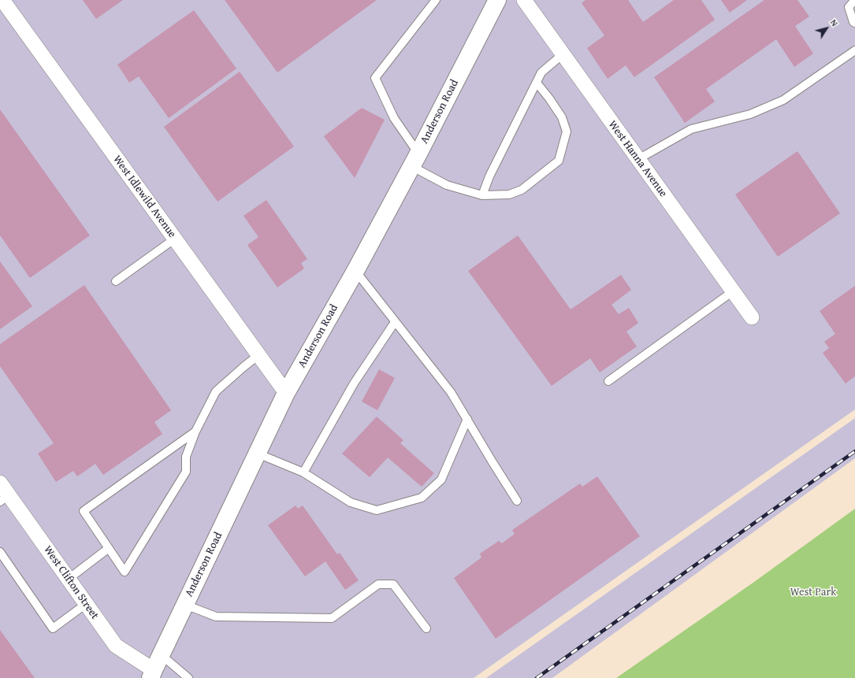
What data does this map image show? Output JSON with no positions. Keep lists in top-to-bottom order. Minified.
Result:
{"streets":{"street":["Anderson Road","West Hanna Avenue","West Idlewild Avenue","West Clifton Street"]},"crossings":[["Anderson Road","West Idlewild Avenue"],["Anderson Road","West Clifton Street"]],"parks":["West Park"],"north":"top right"}
